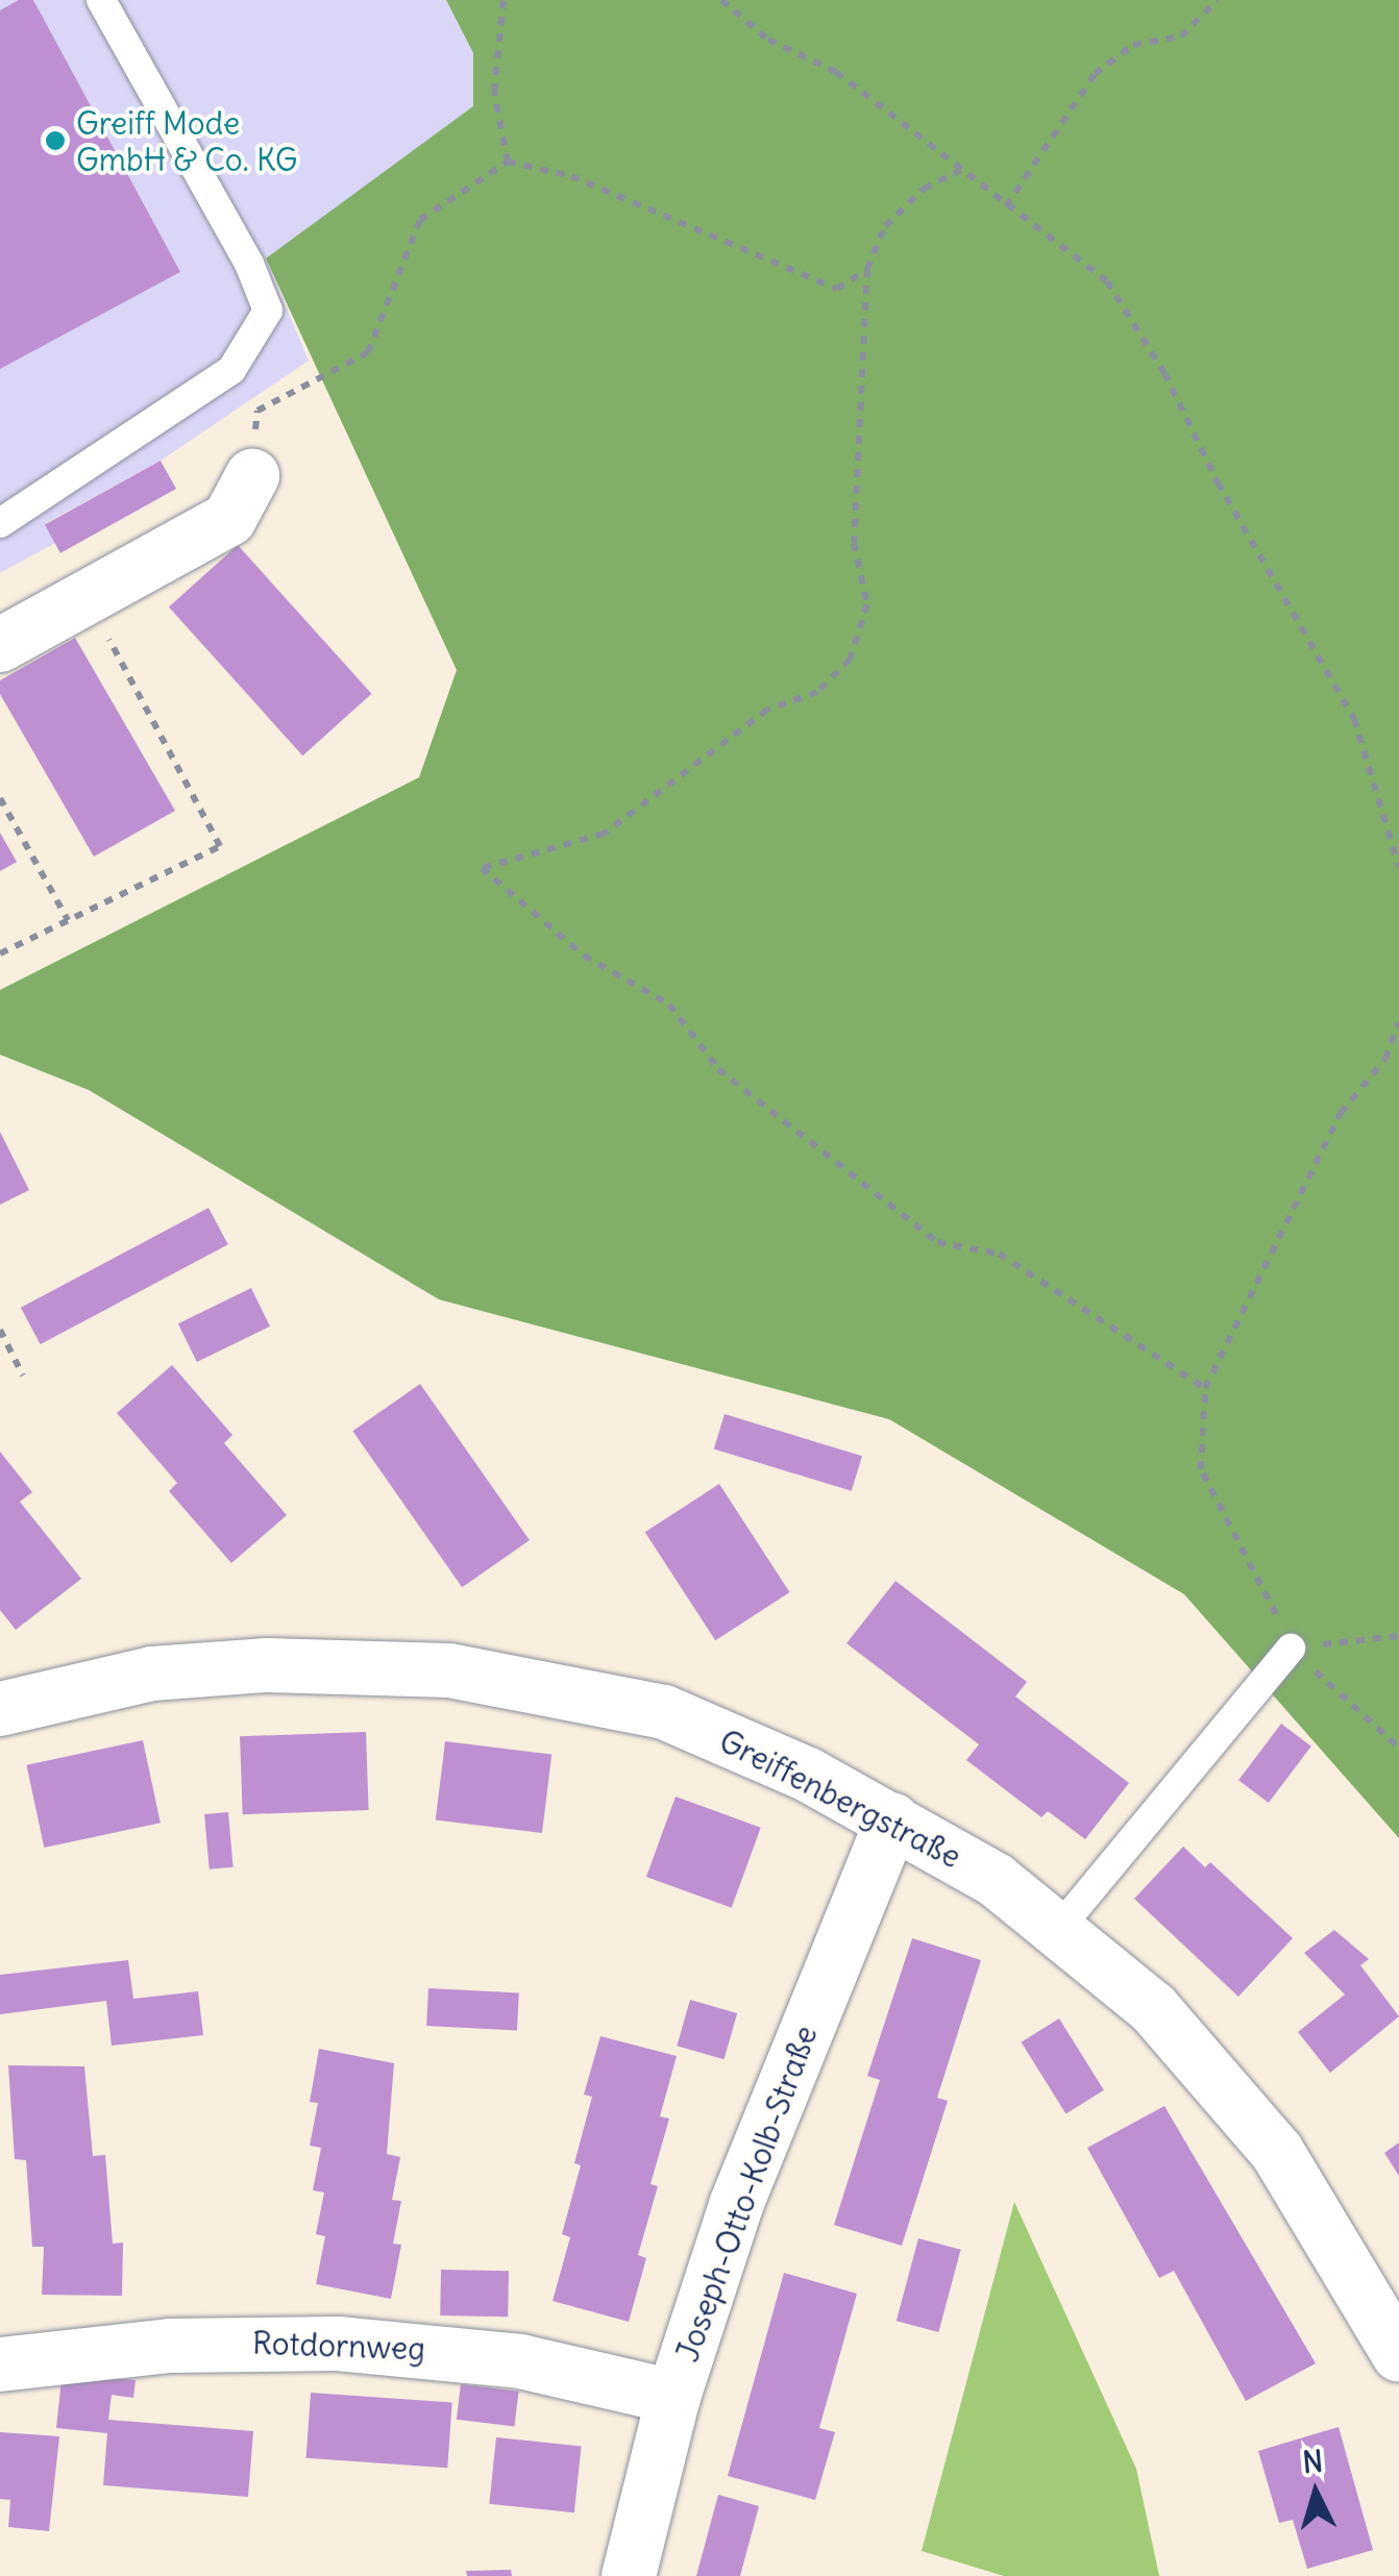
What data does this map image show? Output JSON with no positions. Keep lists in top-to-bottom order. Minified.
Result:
{"streets":{"street":["Greiffenbergstraße","Joseph-Otto-Kolb-Straße","Rotdornweg"]},"crossings":[["Greiffenbergstraße","Joseph-Otto-Kolb-Straße"],["Joseph-Otto-Kolb-Straße","Rotdornweg"]],"places":["Greiff Mode GmbH & Co. KG"],"north":"top"}
